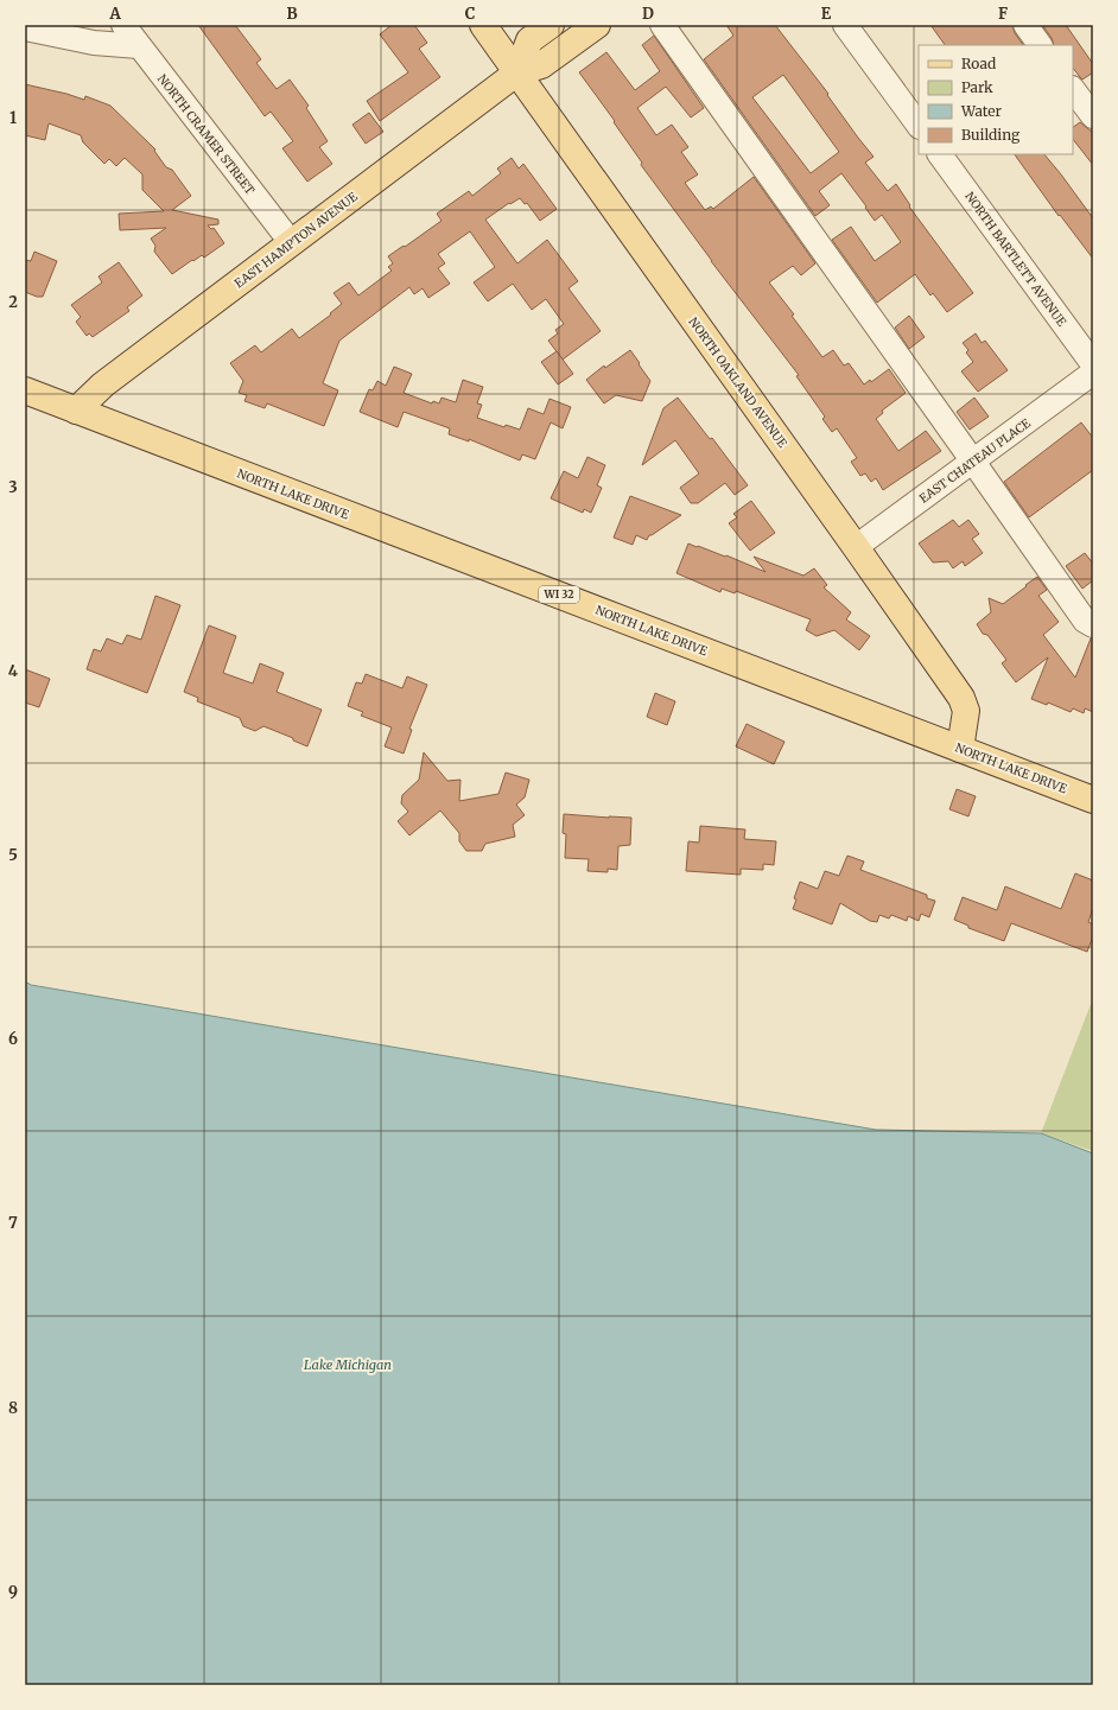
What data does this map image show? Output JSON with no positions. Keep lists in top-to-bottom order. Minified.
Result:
{"streets":{"main road":["EAST HAMPTON AVENUE","NORTH OAKLAND AVENUE","NORTH LAKE DRIVE","WI 32"],"street":["NORTH CRAMER STREET","NORTH BARTLETT AVENUE","EAST CHATEAU PLACE"]},"crossings":[["NORTH CRAMER STREET","EAST HAMPTON AVENUE"],["EAST HAMPTON AVENUE","NORTH OAKLAND AVENUE"],["EAST HAMPTON AVENUE","NORTH LAKE DRIVE"],["NORTH OAKLAND AVENUE","EAST CHATEAU PLACE"],["NORTH OAKLAND AVENUE","NORTH LAKE DRIVE"]],"water":["Lake Michigan"],"legend":["Road","Park","Water","Building"],"grid":{"columns":["A","B","C","D","E","F"],"rows":["1","2","3","4","5","6","7","8","9"]}}
